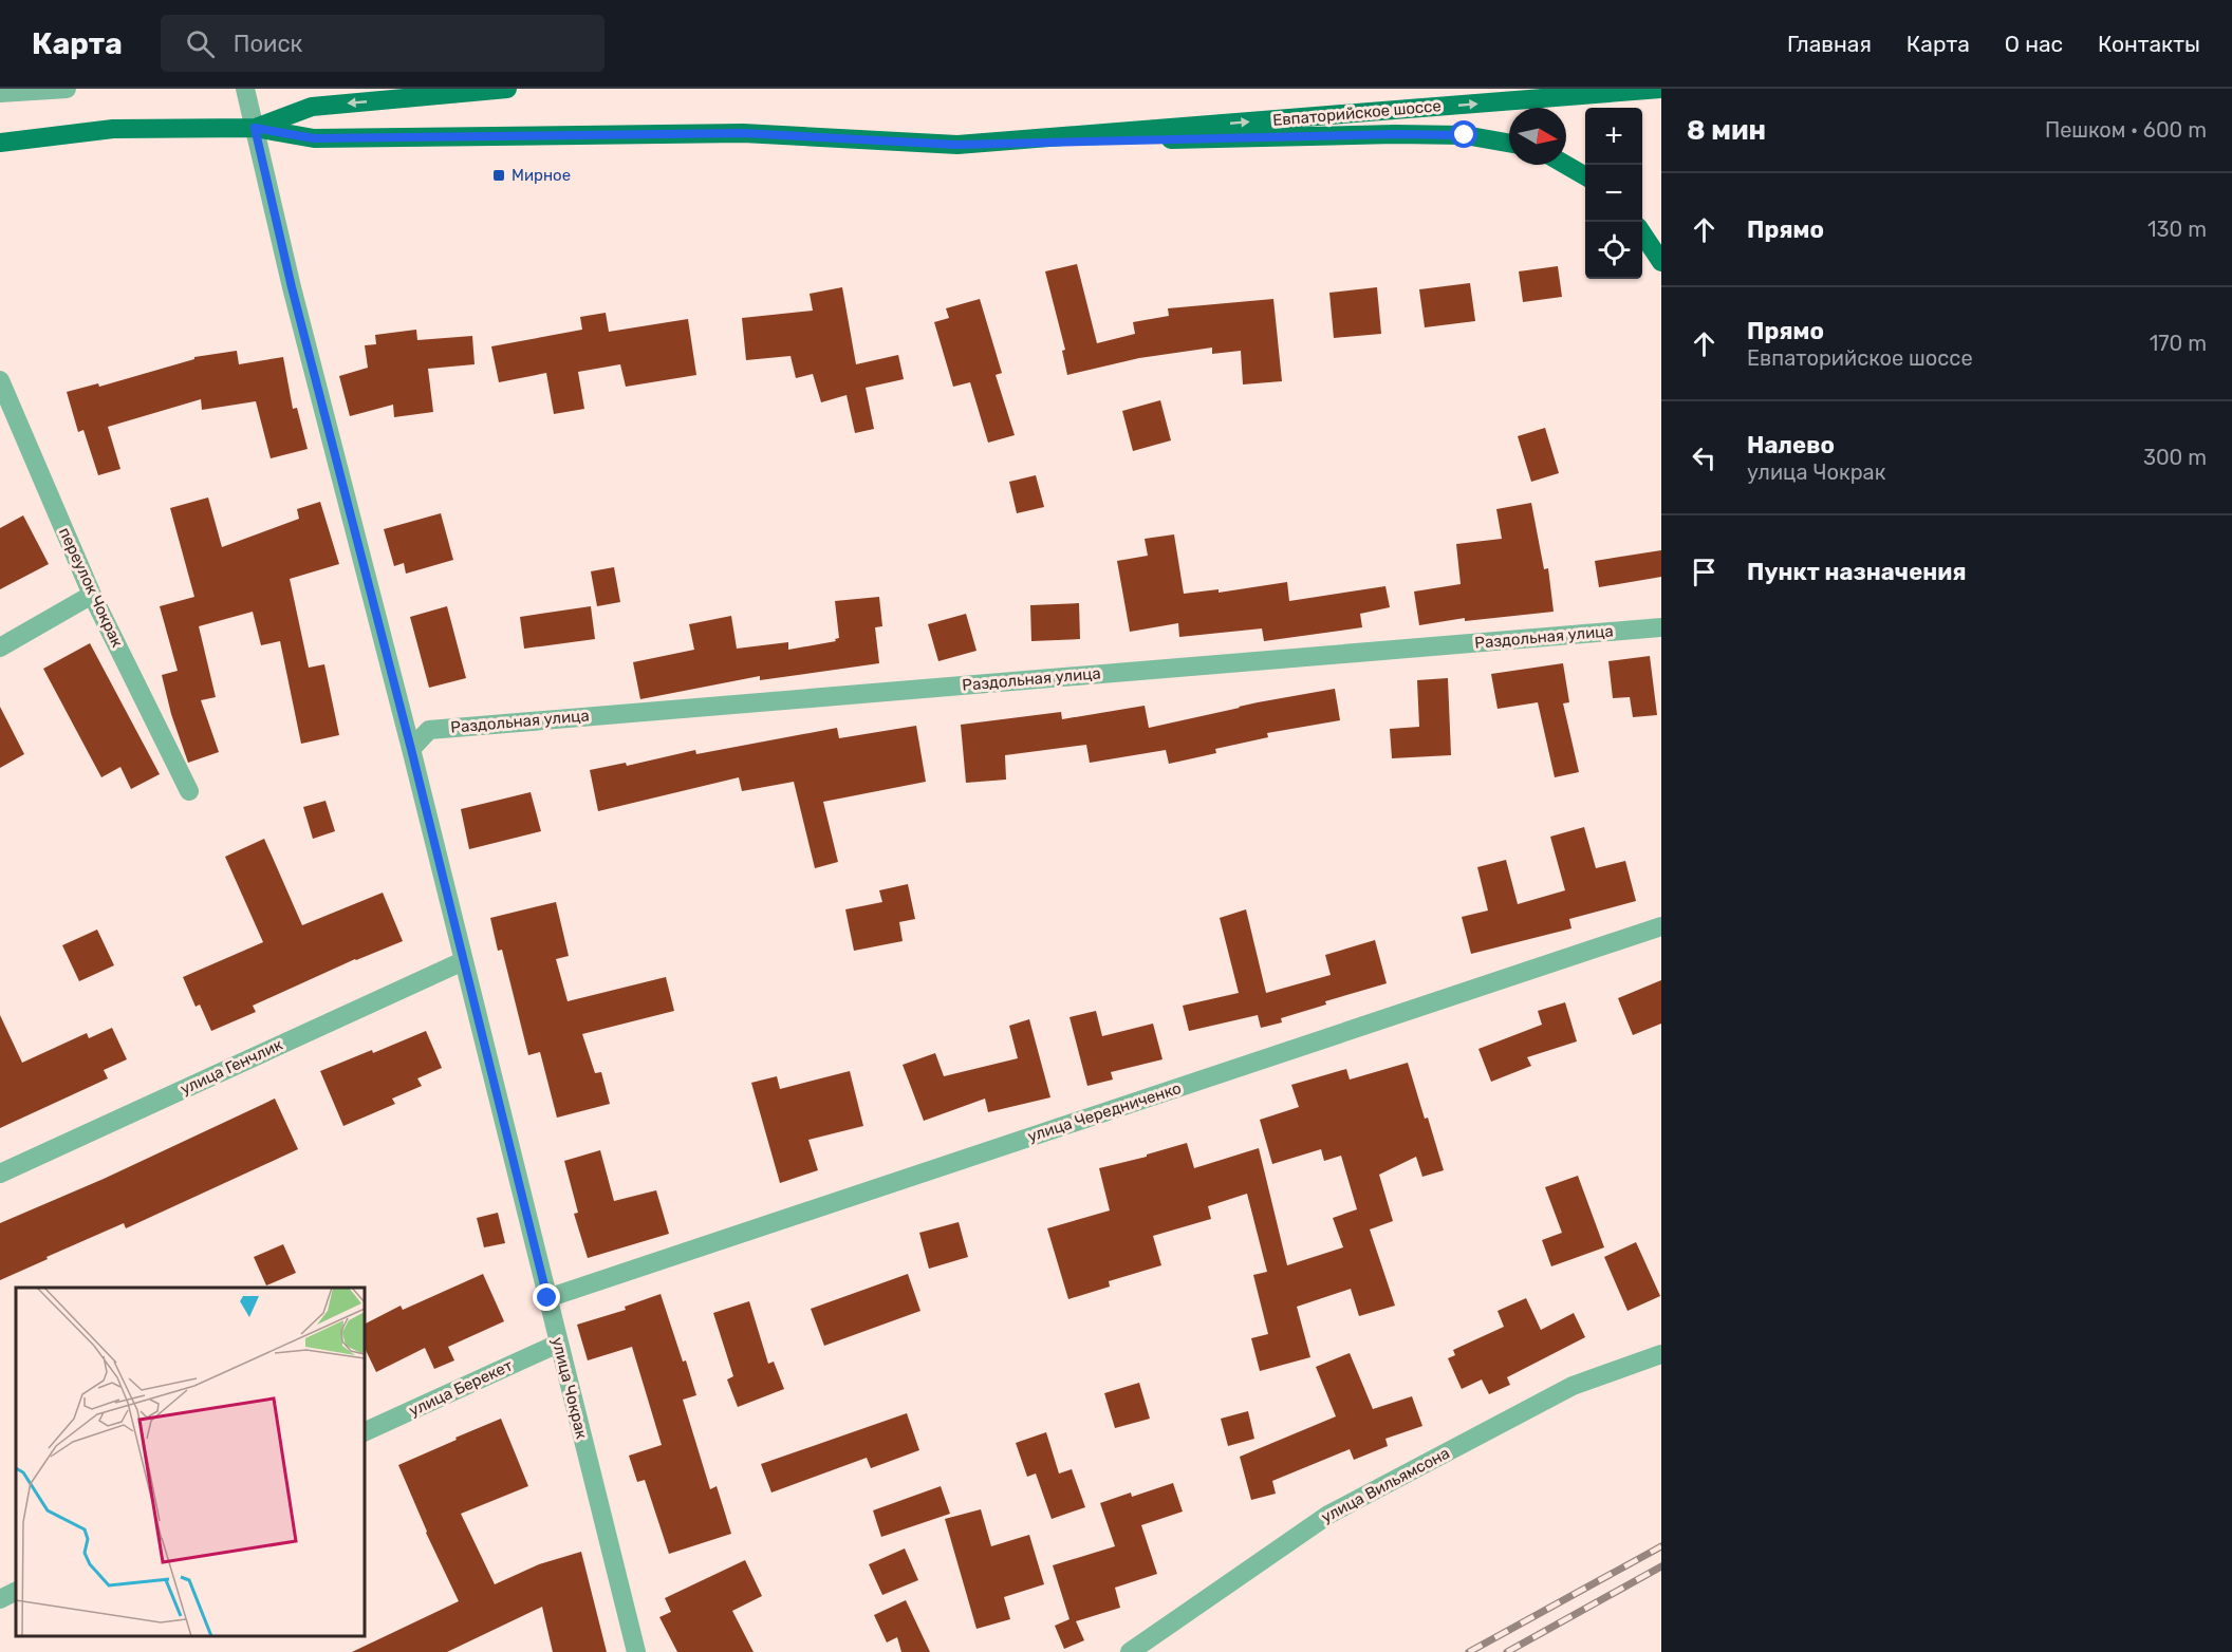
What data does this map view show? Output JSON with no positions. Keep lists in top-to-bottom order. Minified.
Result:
{"streets":{"main road":["Евпаторийское шоссе"],"street":["переулок Чокрак","Раздольная улица","улица Генчлик","улица Чередниченко","улица Берекет","улица Чокрак","улица Вильямсона"]},"crossings":[["Евпаторийское шоссе","улица Чокрак"],["Раздольная улица","улица Чокрак"],["улица Генчлик","улица Чокрак"],["улица Чередниченко","улица Чокрак"],["улица Берекет","улица Чокрак"]],"places":{"transit":["Мирное"]},"north":"right","page":{"header":"Карта","search":"Поиск","nav":["Главная","Карта","О нас","Контакты"],"heading":["8 мин","Пешком · 600 m"],"map_buttons":["+","−"],"list":[["Прямо","130 m"],["Прямо","Евпаторийское шоссе","170 m"],["Налево","улица Чокрак","300 m"],"Пункт назначения"]}}
